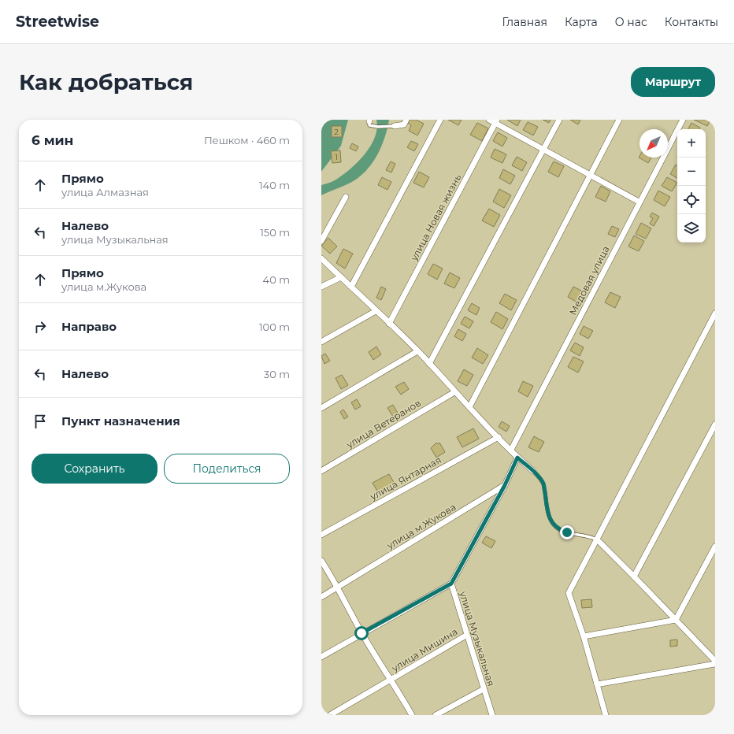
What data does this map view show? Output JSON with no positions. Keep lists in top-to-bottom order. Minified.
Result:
{"streets":{"street":["улица Новая жизнь","Медовая улица","улица Ветеранов","улица Янтарная","улица м.Жукова","улица Музыкальная","улица Мишина"]},"crossings":[["улица м.Жукова","улица Музыкальная"],["улица Музыкальная","улица Мишина"]],"house_numbers":["2","1"],"north":"bottom left","page":{"header":"Streetwise","nav":["Главная","Карта","О нас","Контакты"],"buttons":["Маршрут",["Сохранить","Поделиться"]],"title":"Как добраться","heading":["6 мин","Пешком · 460 m"],"map_buttons":["+","−"],"list":[["Прямо","улица Алмазная","140 m"],["Налево","улица Музыкальная","150 m"],["Прямо","улица м.Жукова","40 m"],["Направо","100 m"],["Налево","30 m"],"Пункт назначения"]}}
